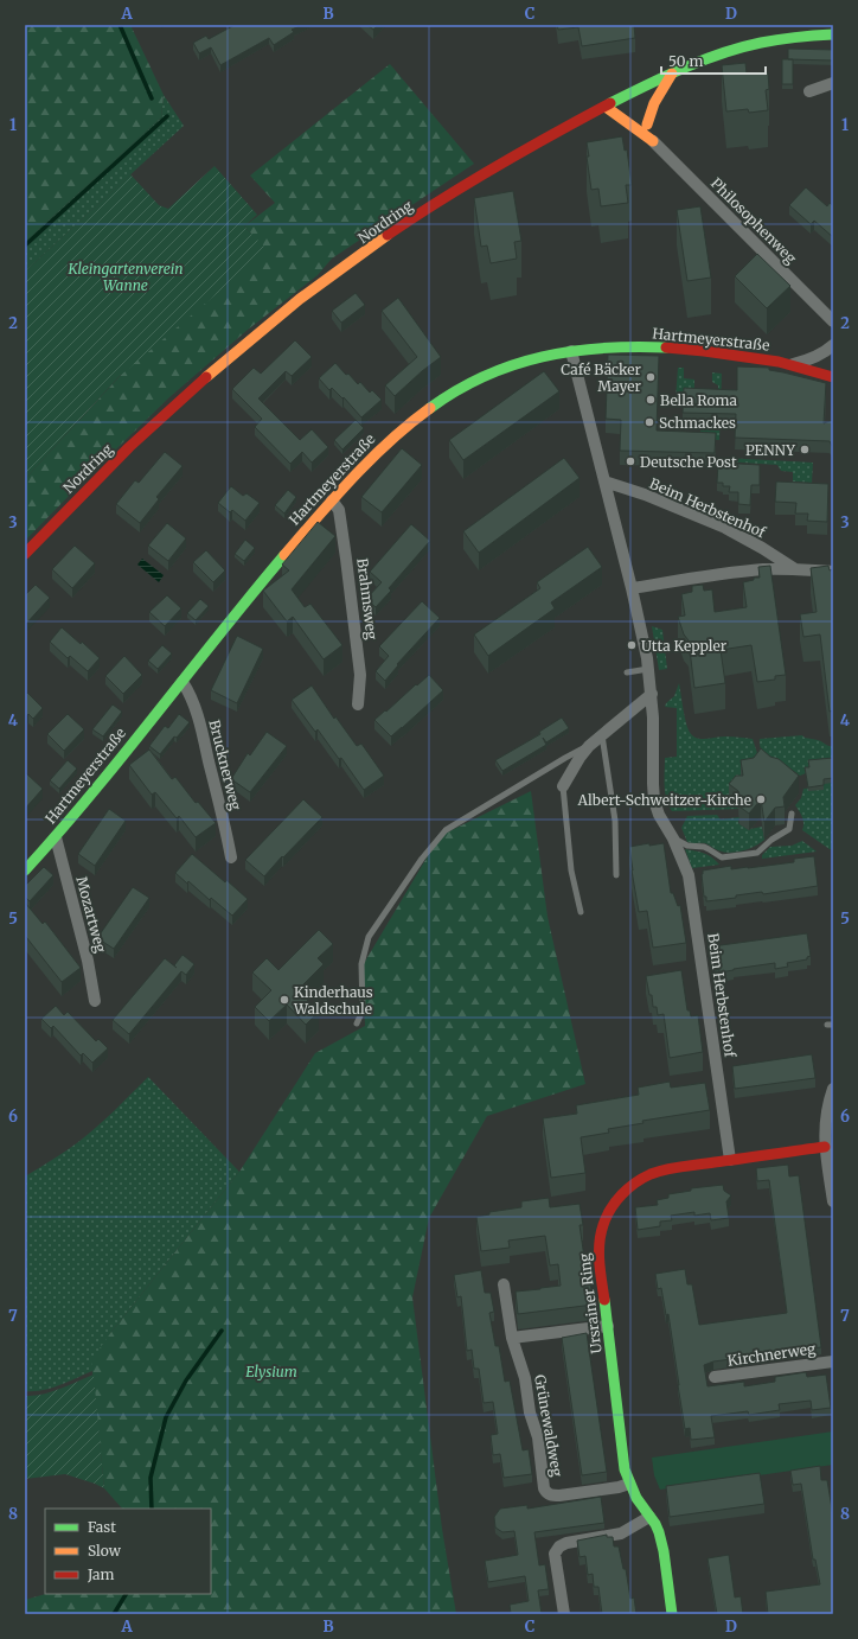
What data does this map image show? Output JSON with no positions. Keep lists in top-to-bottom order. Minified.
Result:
{"streets":{"street":["Philosophenweg","Nordring","Hartmeyerstraße","Beim Herbstenhof","Brahmsweg","Brucknerweg","Mozartweg","Ursrainer Ring","Kirchnerweg","Grünewaldweg"]},"crossings":[["Hartmeyerstraße","Beim Herbstenhof"],["Hartmeyerstraße","Brahmsweg"],["Hartmeyerstraße","Brucknerweg"],["Hartmeyerstraße","Mozartweg"],["Beim Herbstenhof","Ursrainer Ring"],["Ursrainer Ring","Grünewaldweg"]],"parks":["Kleingartenverein Wanne","Elysium"],"places":["Café Bäcker Mayer","Bella Roma","Schmackes","PENNY","Deutsche Post","Utta Keppler","Albert-Schweitzer-Kirche","Kinderhaus Waldschule"],"legend":["Fast","Slow","Jam"],"scale_bar":"50 m","grid":{"columns":["A","B","C","D"],"rows":["1","2","3","4","5","6","7","8"]}}
